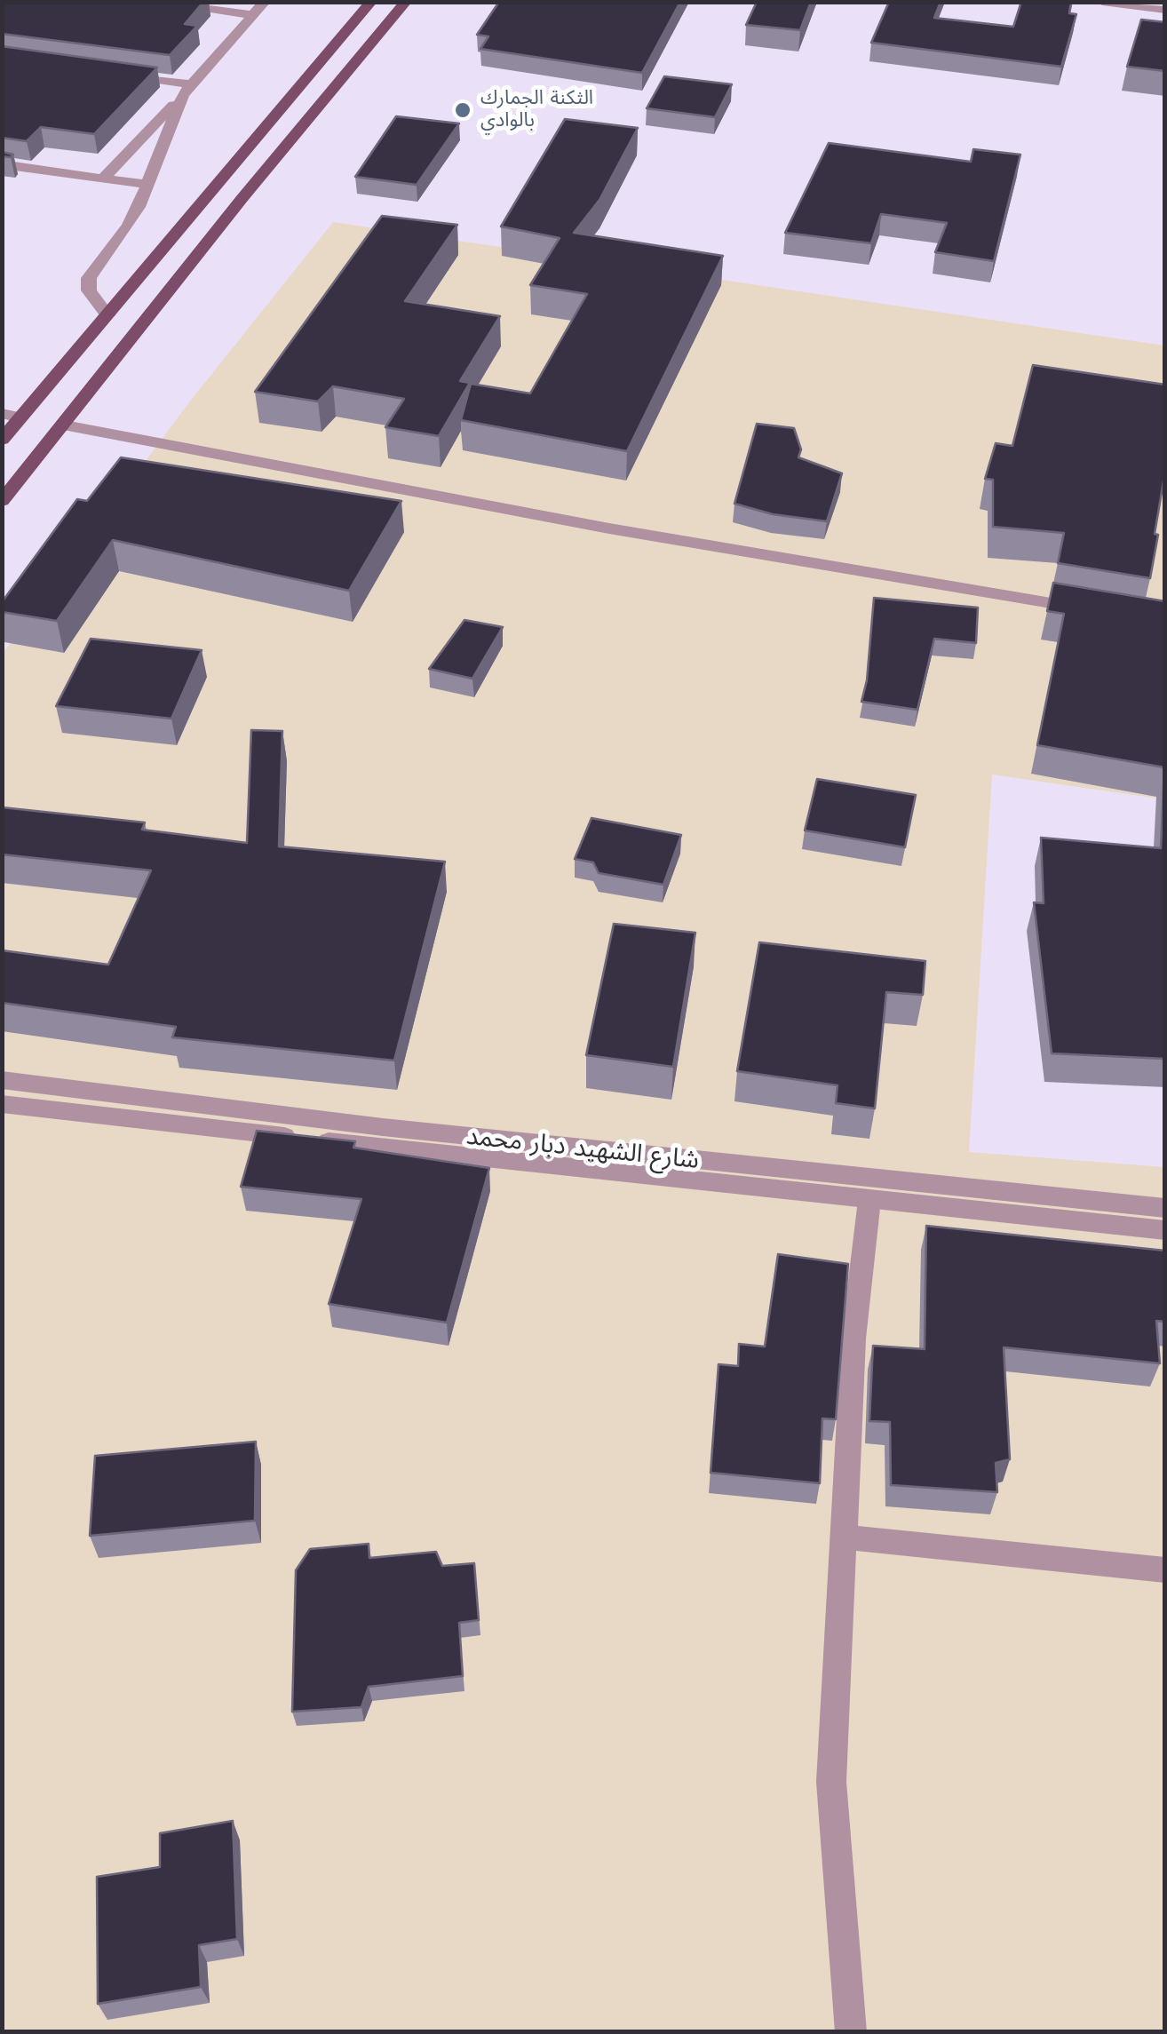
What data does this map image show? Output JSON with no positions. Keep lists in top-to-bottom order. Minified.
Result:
{"streets":{"street":["شارع الشهيد دبار محمد"]},"places":["الثكنة الجمارك بالوادي"]}
